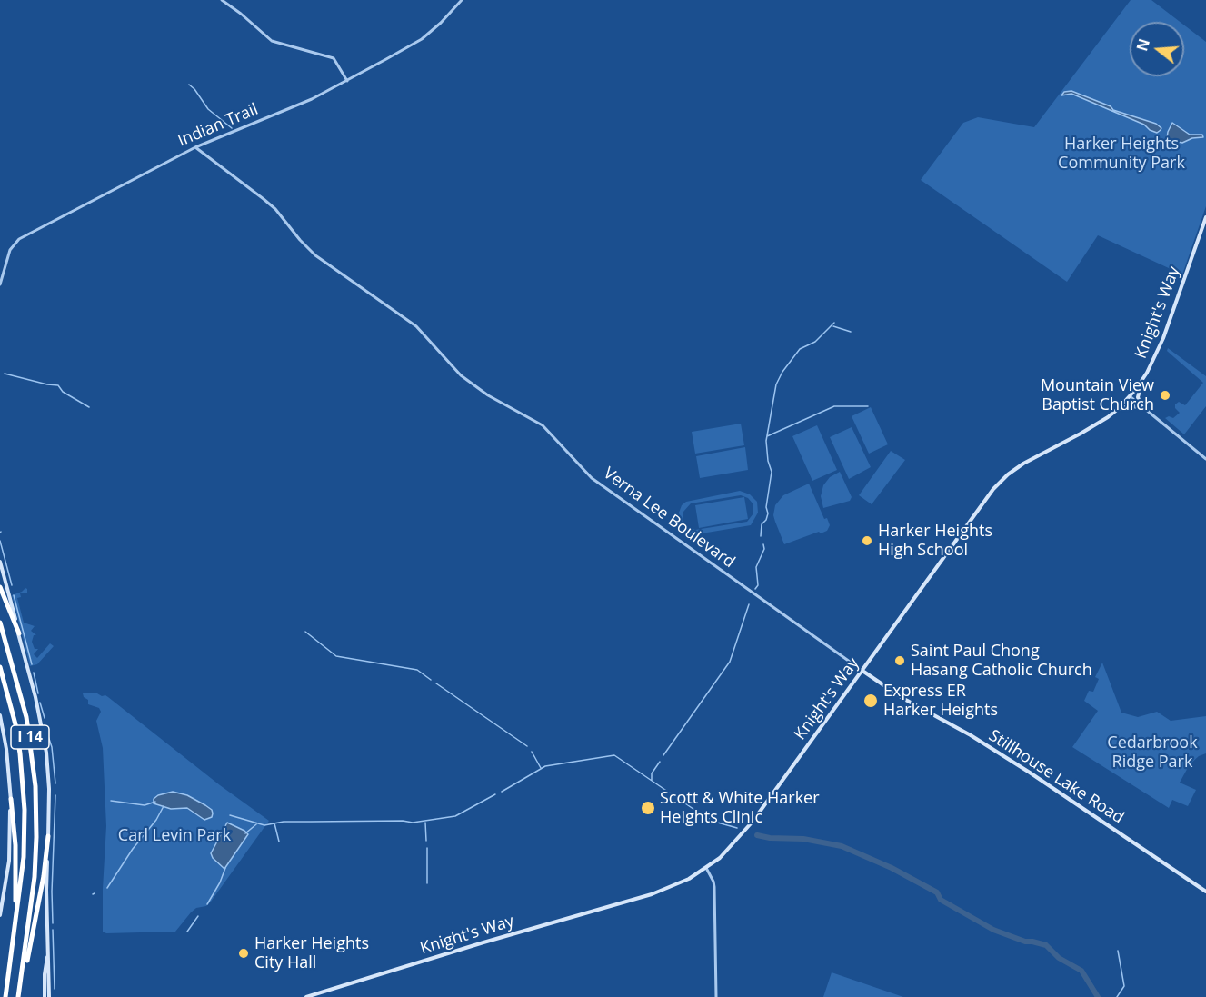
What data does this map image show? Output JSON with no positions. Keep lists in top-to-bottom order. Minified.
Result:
{"streets":{"highway":["I 14"],"main road":["Knight's Way","Stillhouse Lake Road"],"street":["Indian Trail","Verna Lee Boulevard"]},"crossings":[["Indian Trail","Verna Lee Boulevard"],["Knight's Way","Verna Lee Boulevard"],["Knight's Way","Stillhouse Lake Road"],["Verna Lee Boulevard","Stillhouse Lake Road"]],"parks":["Harker Heights Community Park","Cedarbrook Ridge Park","Carl Levin Park"],"places":["Mountain View Baptist Church","Harker Heights High School","Saint Paul Chong Hasang Catholic Church","Express ER Harker Heights","Scott & White Harker Heights Clinic","Harker Heights City Hall"],"north":"left"}
